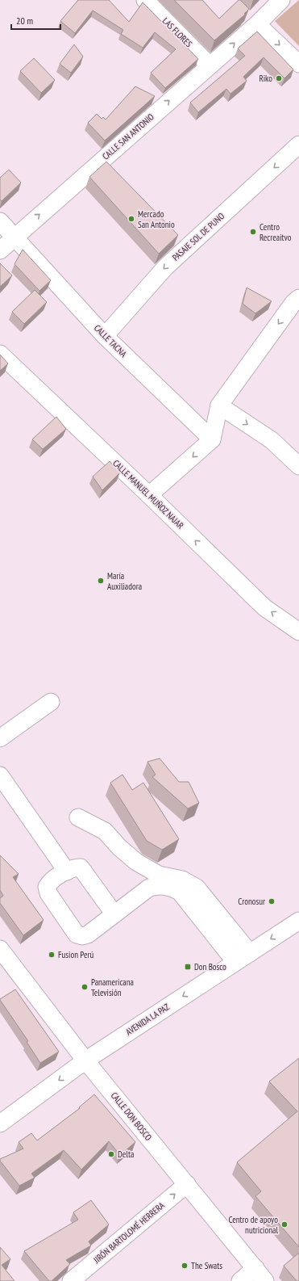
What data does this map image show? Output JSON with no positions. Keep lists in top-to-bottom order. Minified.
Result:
{"streets":{"street":["LAS FLORES","CALLE SAN ANTONIO","PASAJE SOL DE PUNO","CALLE TACNA","CALLE MANUEL MUÑOZ NAJAR","AVENIDA LA PAZ","CALLE DON BOSCO","JIRÓN BARTOLOMÉ HERRERA"]},"crossings":[["LAS FLORES","CALLE SAN ANTONIO"],["CALLE SAN ANTONIO","CALLE TACNA"],["PASAJE SOL DE PUNO","CALLE TACNA"],["AVENIDA LA PAZ","CALLE DON BOSCO"],["CALLE DON BOSCO","JIRÓN BARTOLOMÉ HERRERA"]],"one_way":["CALLE SAN ANTONIO","AVENIDA LA PAZ","JIRÓN BARTOLOMÉ HERRERA"],"places":{"other":["Riko","Mercado San Antonio","Centro Recreaitvo","María Auxiliadora","Cronosur","Fusion Perú","Panamericana Televisión","Delta","Centro de apoyo nutricional","The Swats"],"transit":["Don Bosco"]},"scale_bar":"20 m"}
